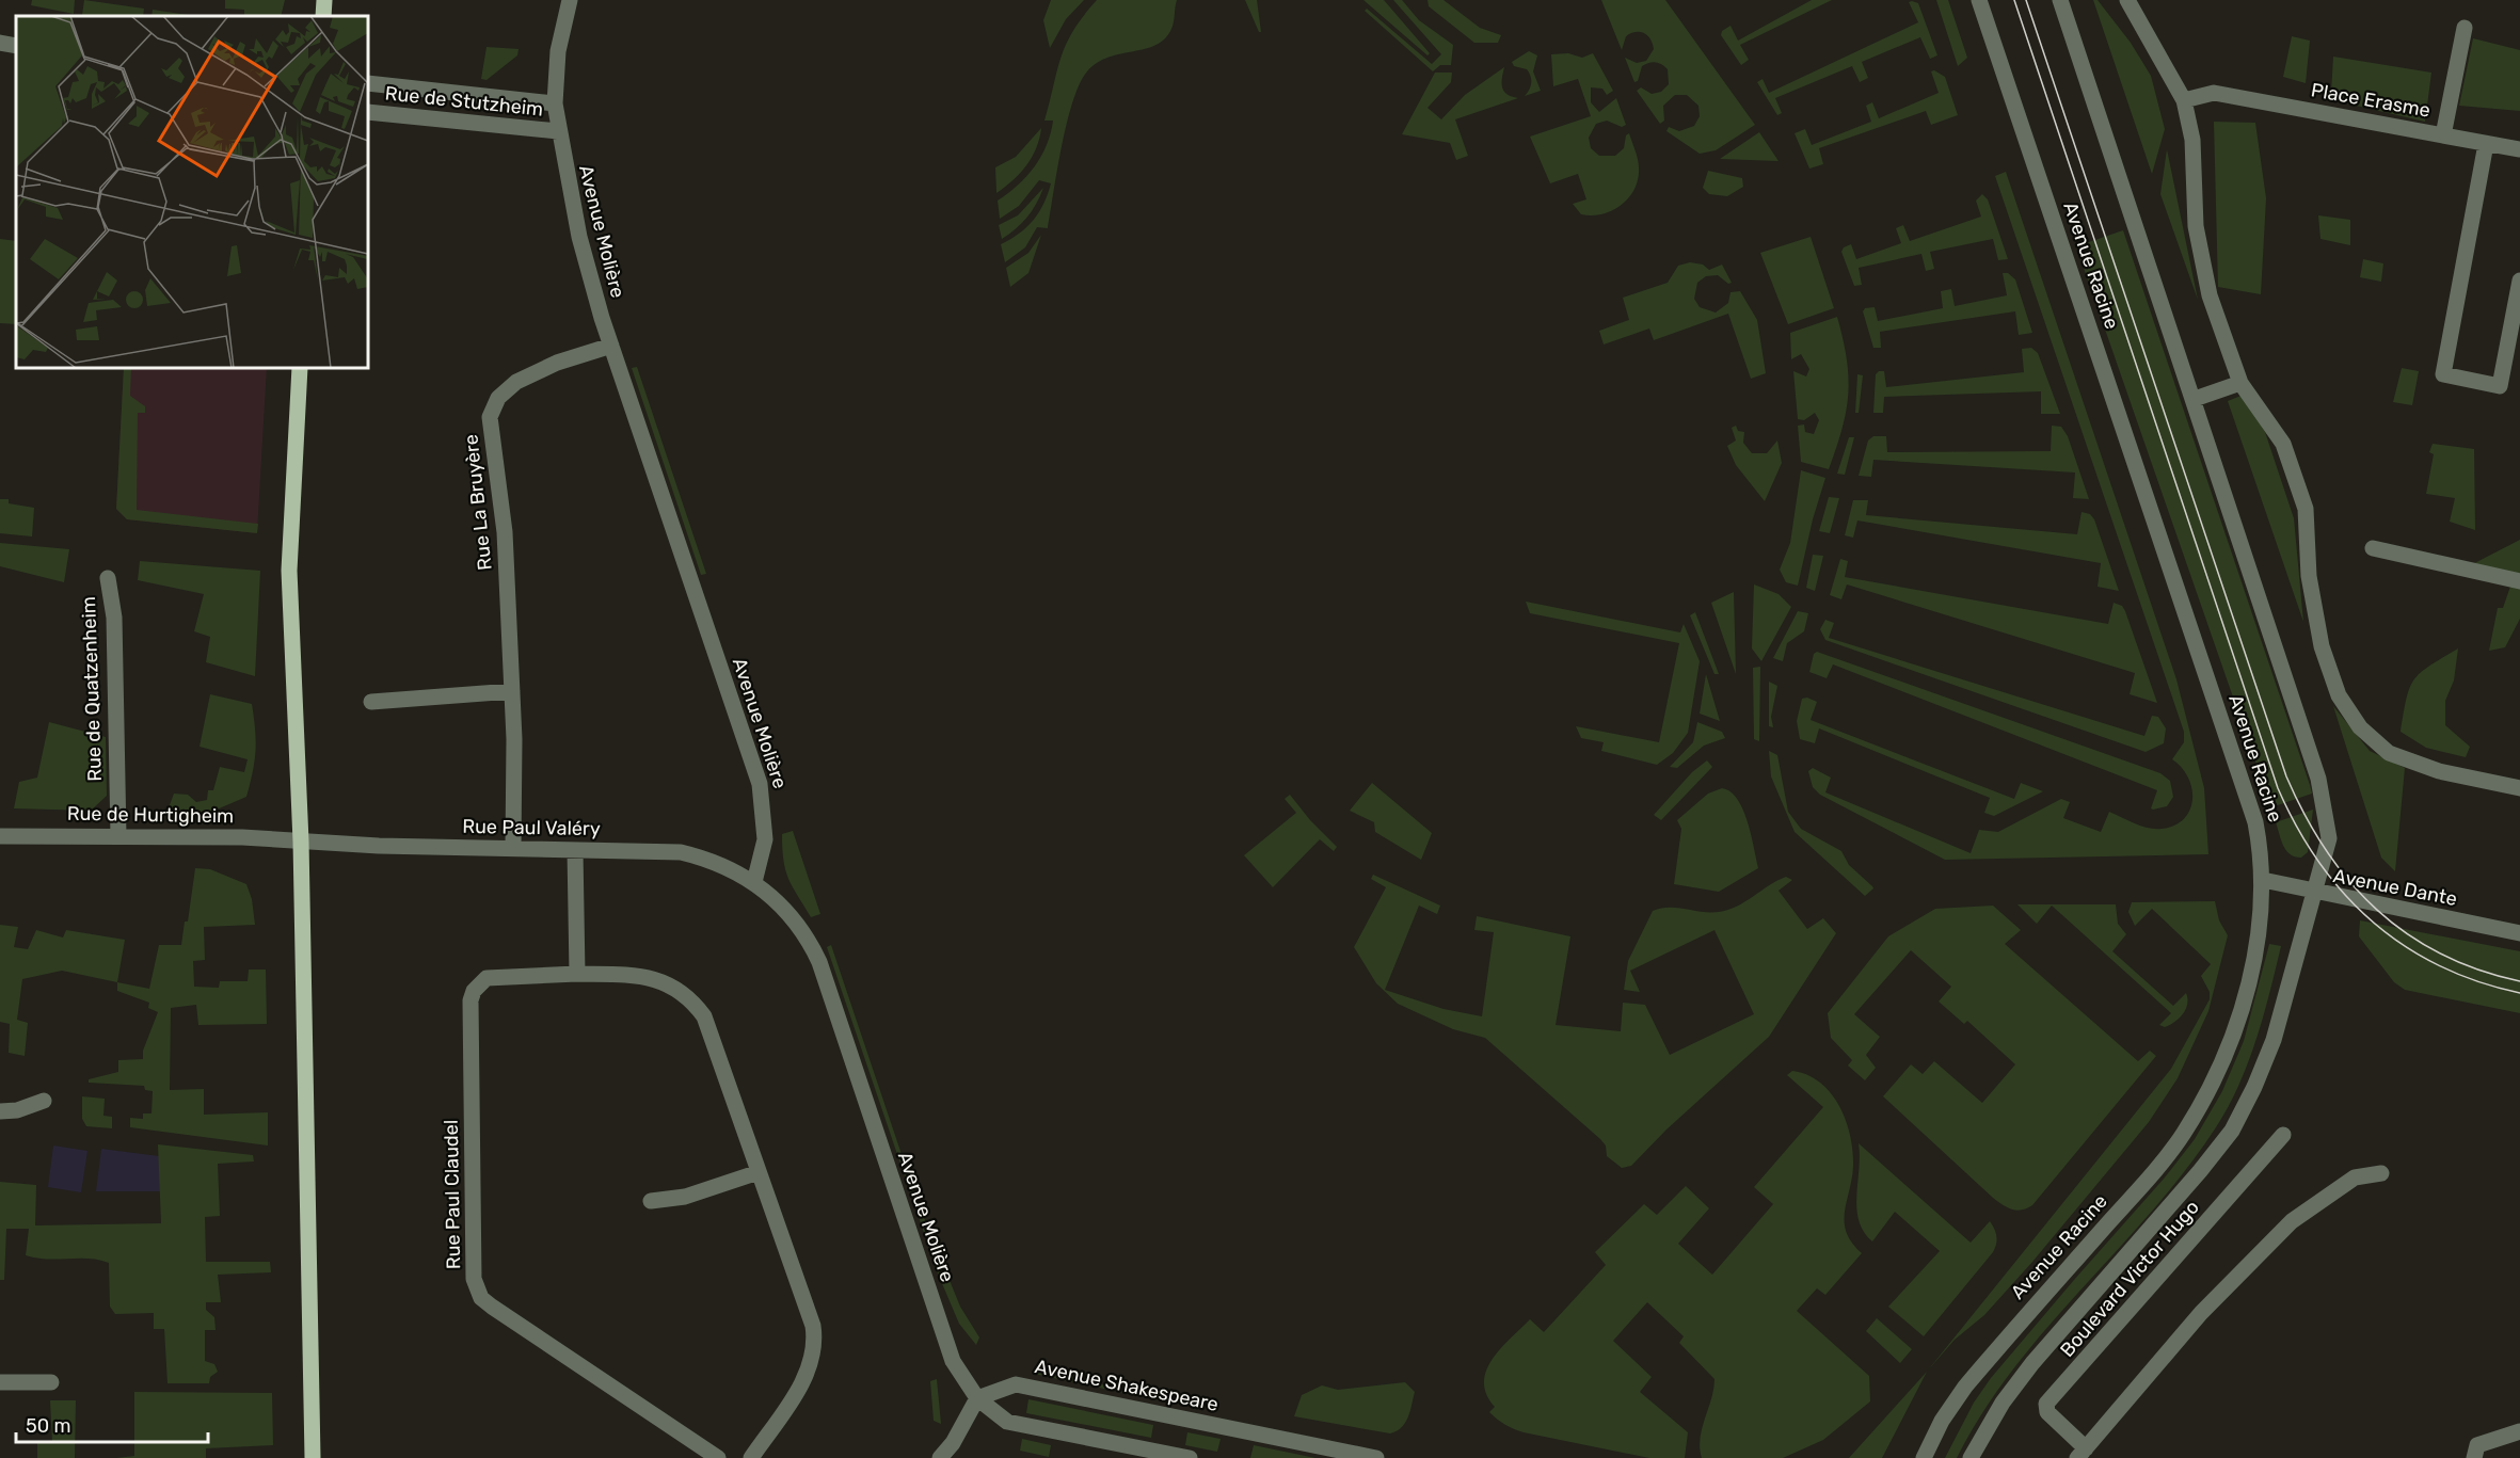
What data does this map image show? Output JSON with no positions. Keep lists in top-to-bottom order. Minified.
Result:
{"streets":{"street":["Place Erasme","Rue de Stutzheim","Avenue Molière","Avenue Racine","Rue La Bruyère","Rue de Quatzenheim","Rue de Hurtigheim","Rue Paul Valéry","Avenue Dante","Rue Paul Claudel","Boulevard Victor Hugo","Avenue Shakespeare"]},"crossings":[["Rue de Stutzheim","Avenue Molière"],["Avenue Molière","Rue La Bruyère"],["Avenue Molière","Rue Paul Valéry"],["Avenue Molière","Avenue Shakespeare"],["Avenue Racine","Avenue Dante"],["Rue La Bruyère","Rue Paul Valéry"],["Rue de Quatzenheim","Rue de Hurtigheim"],["Rue de Hurtigheim","Rue Paul Valéry"]],"scale_bar":"50 m"}
